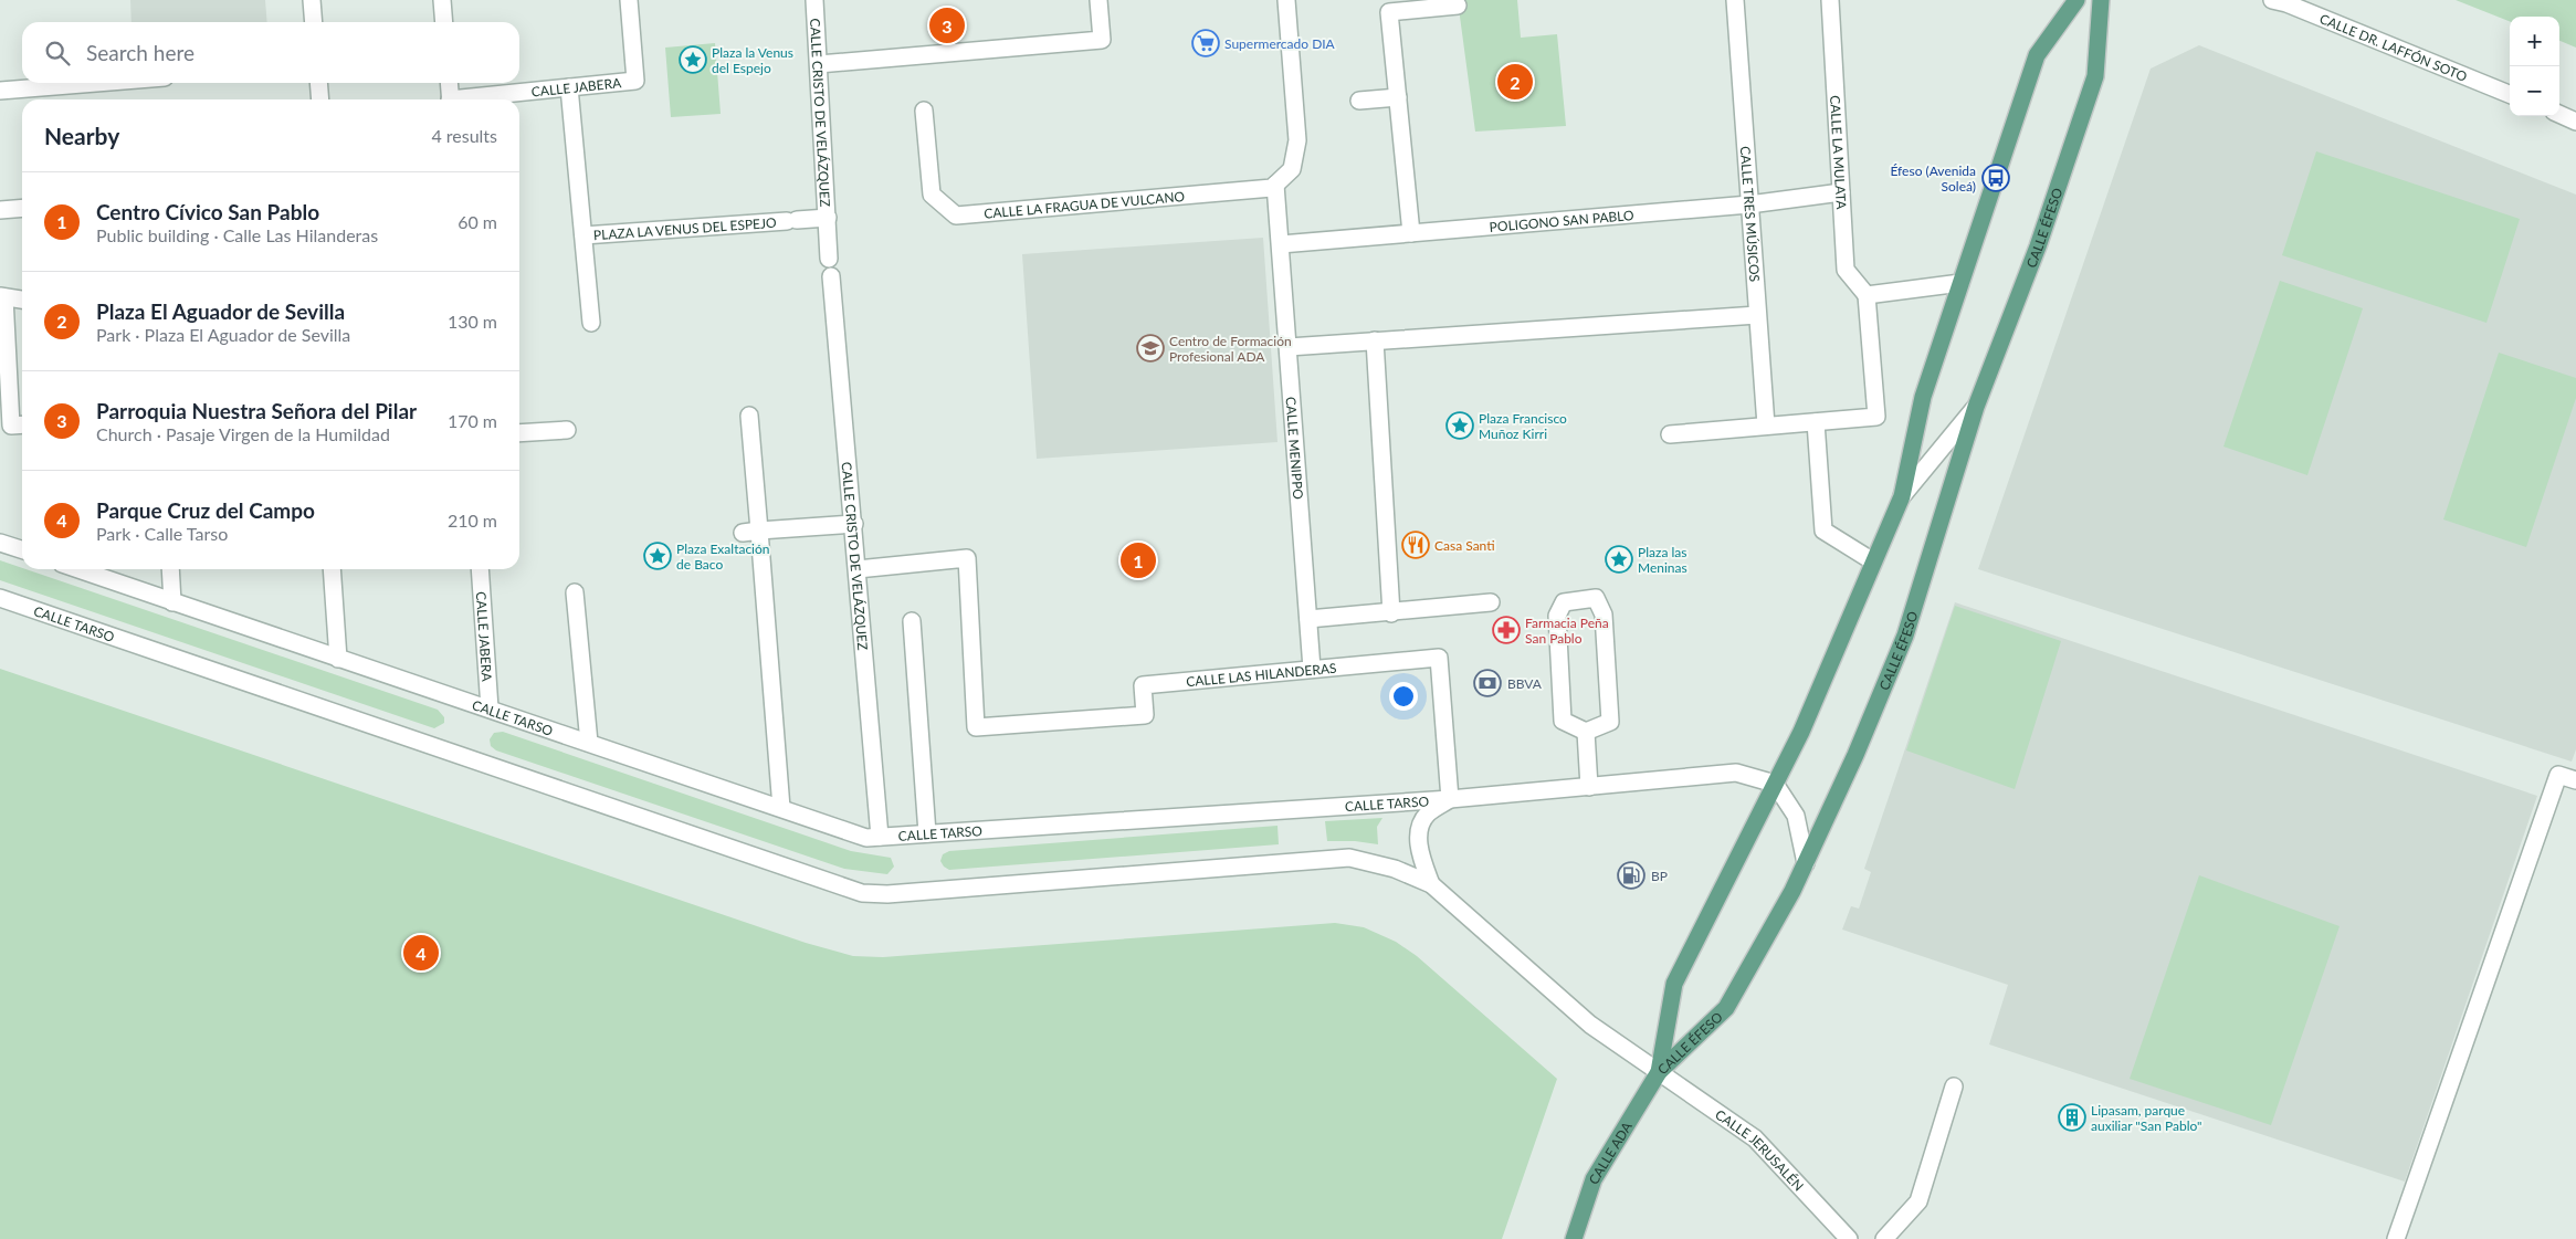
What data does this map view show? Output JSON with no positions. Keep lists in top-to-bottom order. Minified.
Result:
{"streets":{"main road":["CALLE ÉFESO","CALLE ADA"],"street":["CALLE DR. LAFFÓN SOTO","CALLE JABERA","CALLE CRISTO DE VELÁZQUEZ","CALLE LA MULATA","CALLE LA FRAGUA DE VULCANO","CALLE TRES MÚSICOS","POLIGONO SAN PABLO","PLAZA LA VENUS DEL ESPEJO","CALLE MENIPPO","CALLE TARSO","CALLE LAS HILANDERAS","CALLE JERUSALÉN"]},"crossings":[["CALLE JABERA","PLAZA LA VENUS DEL ESPEJO"],["CALLE JABERA","CALLE TARSO"],["CALLE CRISTO DE VELÁZQUEZ","PLAZA LA VENUS DEL ESPEJO"],["CALLE CRISTO DE VELÁZQUEZ","CALLE TARSO"],["CALLE CRISTO DE VELÁZQUEZ","CALLE LAS HILANDERAS"],["CALLE LA MULATA","POLIGONO SAN PABLO"],["CALLE LA FRAGUA DE VULCANO","CALLE MENIPPO"],["CALLE TRES MÚSICOS","POLIGONO SAN PABLO"],["POLIGONO SAN PABLO","CALLE MENIPPO"],["CALLE ÉFESO","CALLE TARSO"],["CALLE ÉFESO","CALLE JERUSALÉN"],["CALLE ÉFESO","CALLE ADA"],["CALLE MENIPPO","CALLE LAS HILANDERAS"],["CALLE TARSO","CALLE LAS HILANDERAS"],["CALLE TARSO","CALLE JERUSALÉN"],["CALLE TARSO","CALLE ADA"],["CALLE JERUSALÉN","CALLE ADA"]],"places":{"supermarket":["Supermercado DIA"],"place":["Plaza la Venus del Espejo","Plaza Francisco Muñoz Kirri","Plaza Exaltación de Baco","Plaza las Meninas"],"bus stop":["Éfeso (Avenida Soleá)"],"school or university":["Centro de Formación Profesional ADA"],"restaurant":["Casa Santi"],"pharmacy":["Farmacia Peña San Pablo"],"bank":["BBVA"],"fuel station":["BP"],"building":["Lipasam, parque auxiliar \"San Pablo\""]},"page":{"pins":["3","2","1","4"],"map_buttons":["+","−"],"search":"Search here","heading":["Nearby","4 results"],"list":[{"mark":"1","name":"Centro Cívico San Pablo","note":"Public building · Calle Las Hilanderas","value":"60 m"},{"mark":"2","name":"Plaza El Aguador de Sevilla","note":"Park · Plaza El Aguador de Sevilla","value":"130 m"},{"mark":"3","name":"Parroquia Nuestra Señora del Pilar","note":"Church · Pasaje Virgen de la Humildad","value":"170 m"},{"mark":"4","name":"Parque Cruz del Campo","note":"Park · Calle Tarso","value":"210 m"}]}}
